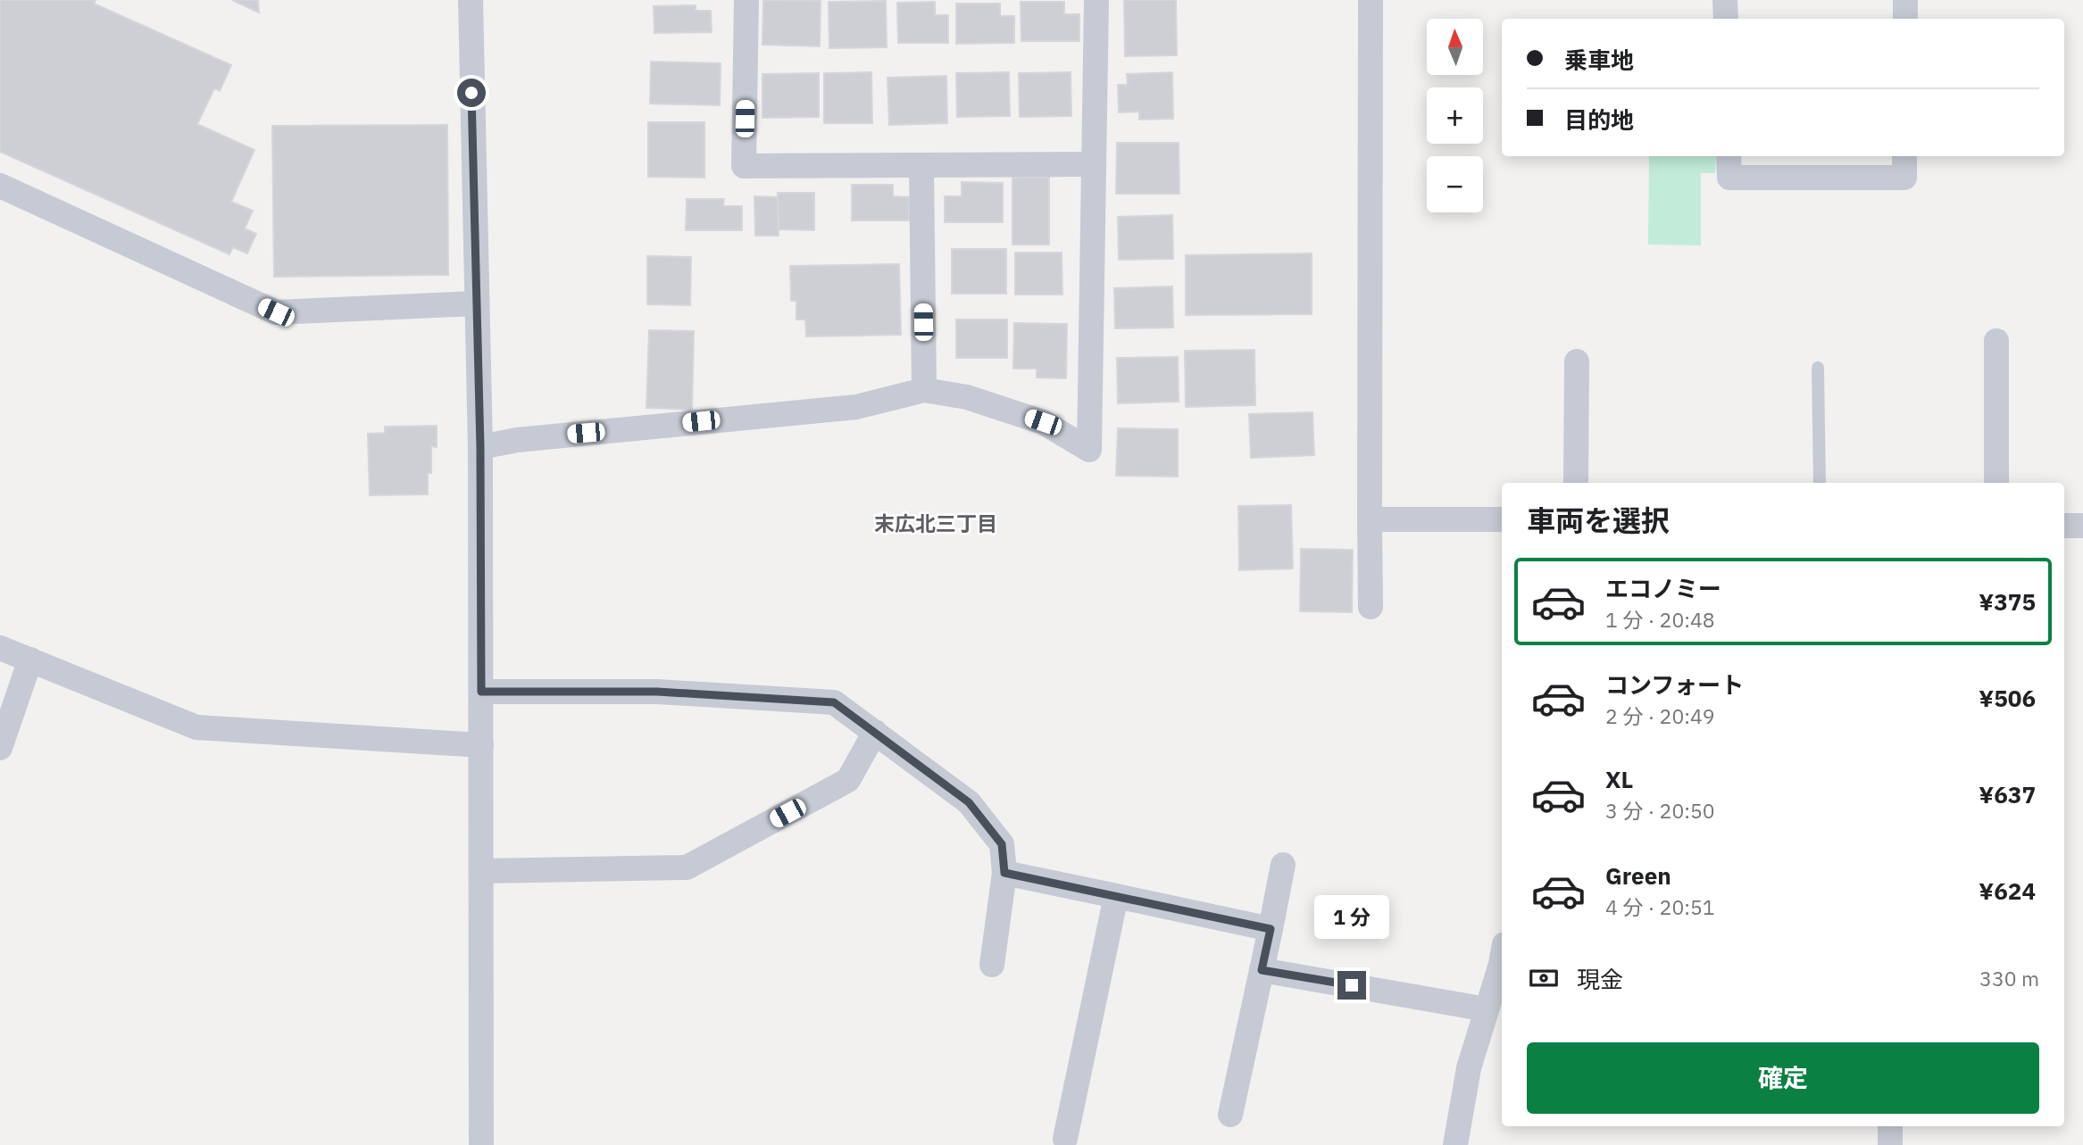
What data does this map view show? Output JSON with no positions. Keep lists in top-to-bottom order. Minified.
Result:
{"districts":["末広北三丁目"],"north":"top","page":{"map_buttons":["+","−"],"banner":["乗車地","目的地"],"heading":"車両を選択","list":[{"name":"エコノミー","note":"1 分 · 20:48","value":"¥375"},{"name":"コンフォート","note":"2 分 · 20:49","value":"¥506"},{"name":"XL","note":"3 分 · 20:50","value":"¥637"},{"name":"Green","note":"4 分 · 20:51","value":"¥624"}],"bubble":"1 分","pay":["現金","330 m"],"buttons":"確定"}}
